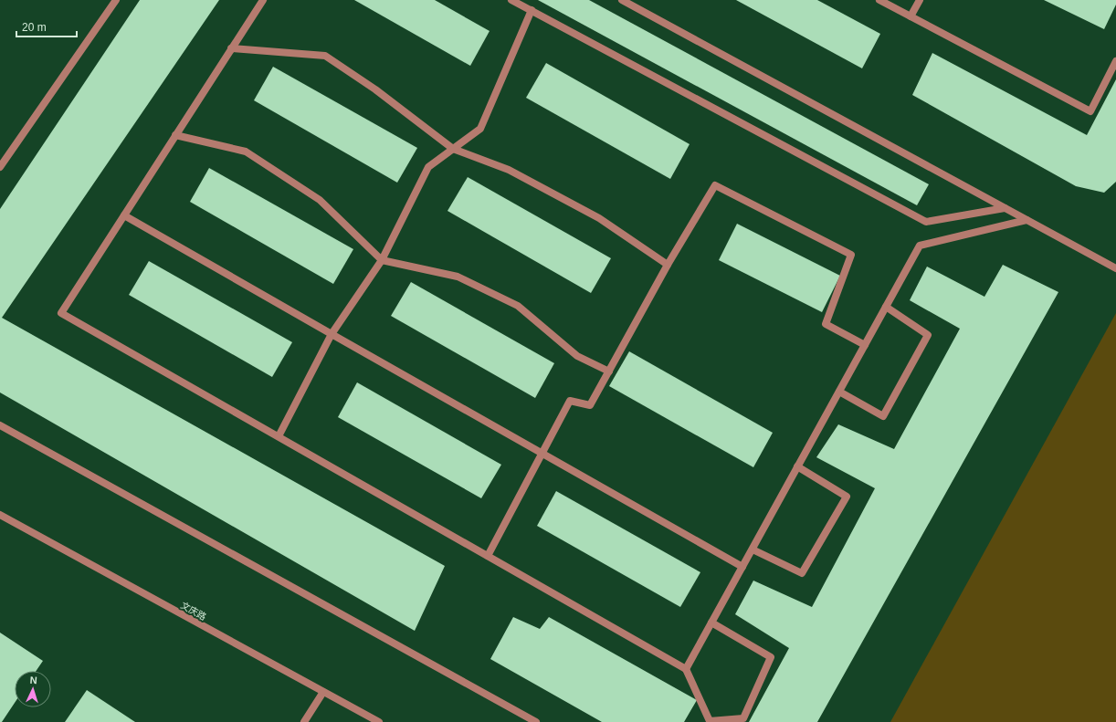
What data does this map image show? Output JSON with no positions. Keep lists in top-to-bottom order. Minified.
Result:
{"streets":{"street":["文庆路"]},"scale_bar":"20 m","north":"top"}
